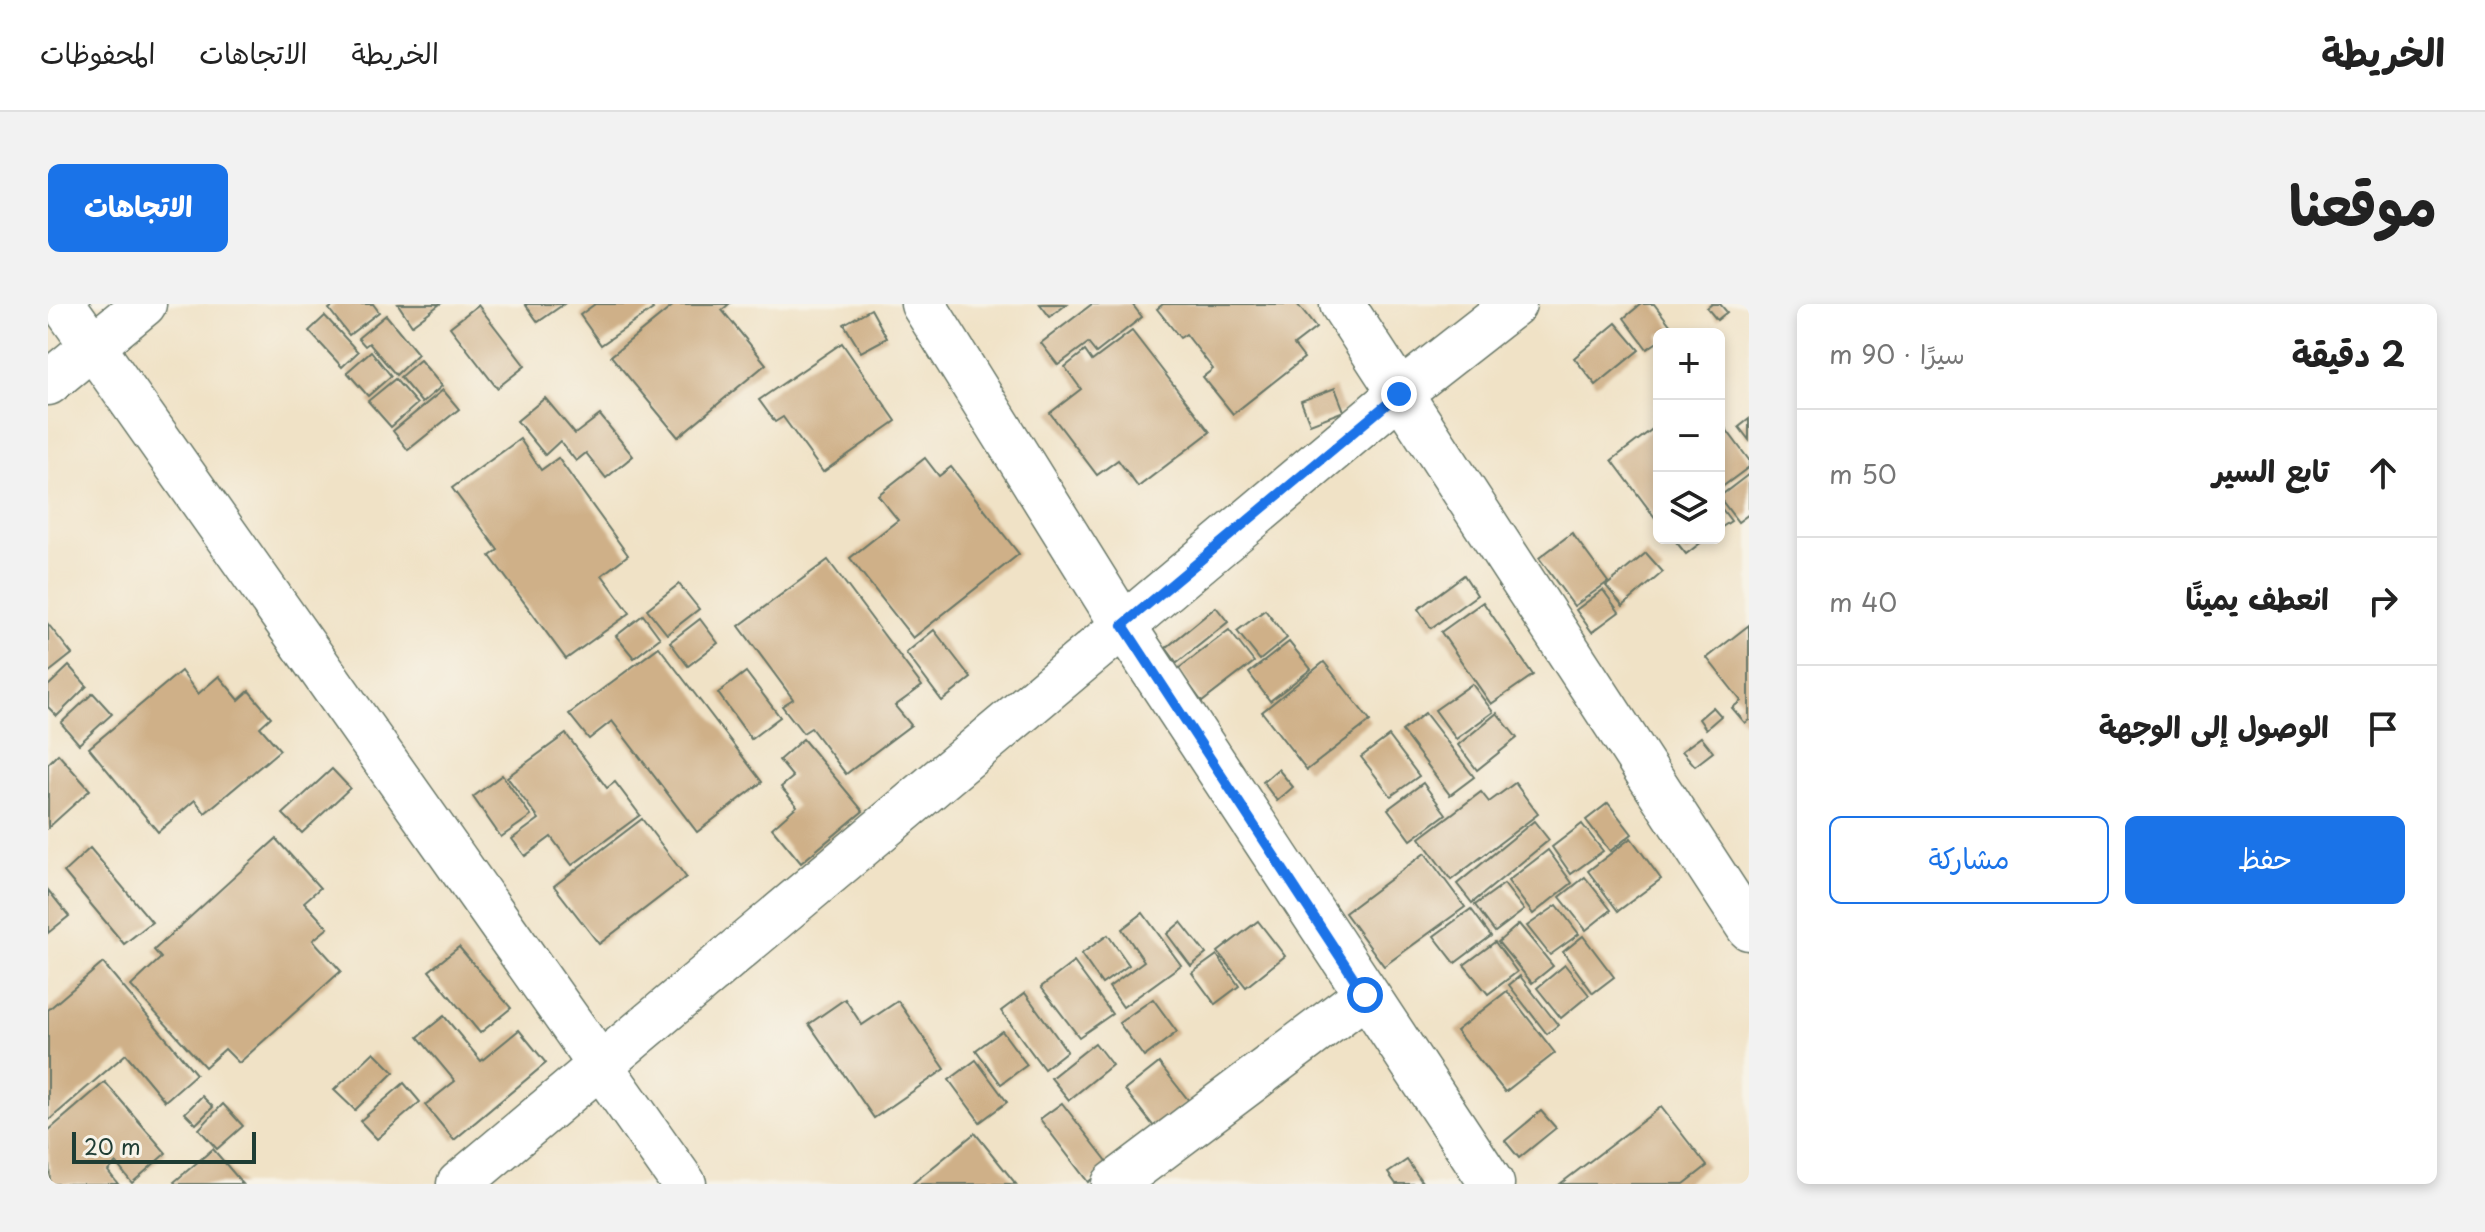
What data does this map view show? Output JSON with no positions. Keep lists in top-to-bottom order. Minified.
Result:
{"scale_bar":"20 m","page":{"header":"الخريطة","nav":["الخريطة","الاتجاهات","المحفوظات"],"title":"موقعنا","buttons":["الاتجاهات",["حفظ","مشاركة"]],"heading":["2 دقيقة","سيرًا · 90 m"],"map_buttons":["+","−"],"list":[["تابع السير","50 m"],["انعطف يمينًا","40 m"],"الوصول إلى الوجهة"],"scale":"20 m"}}
